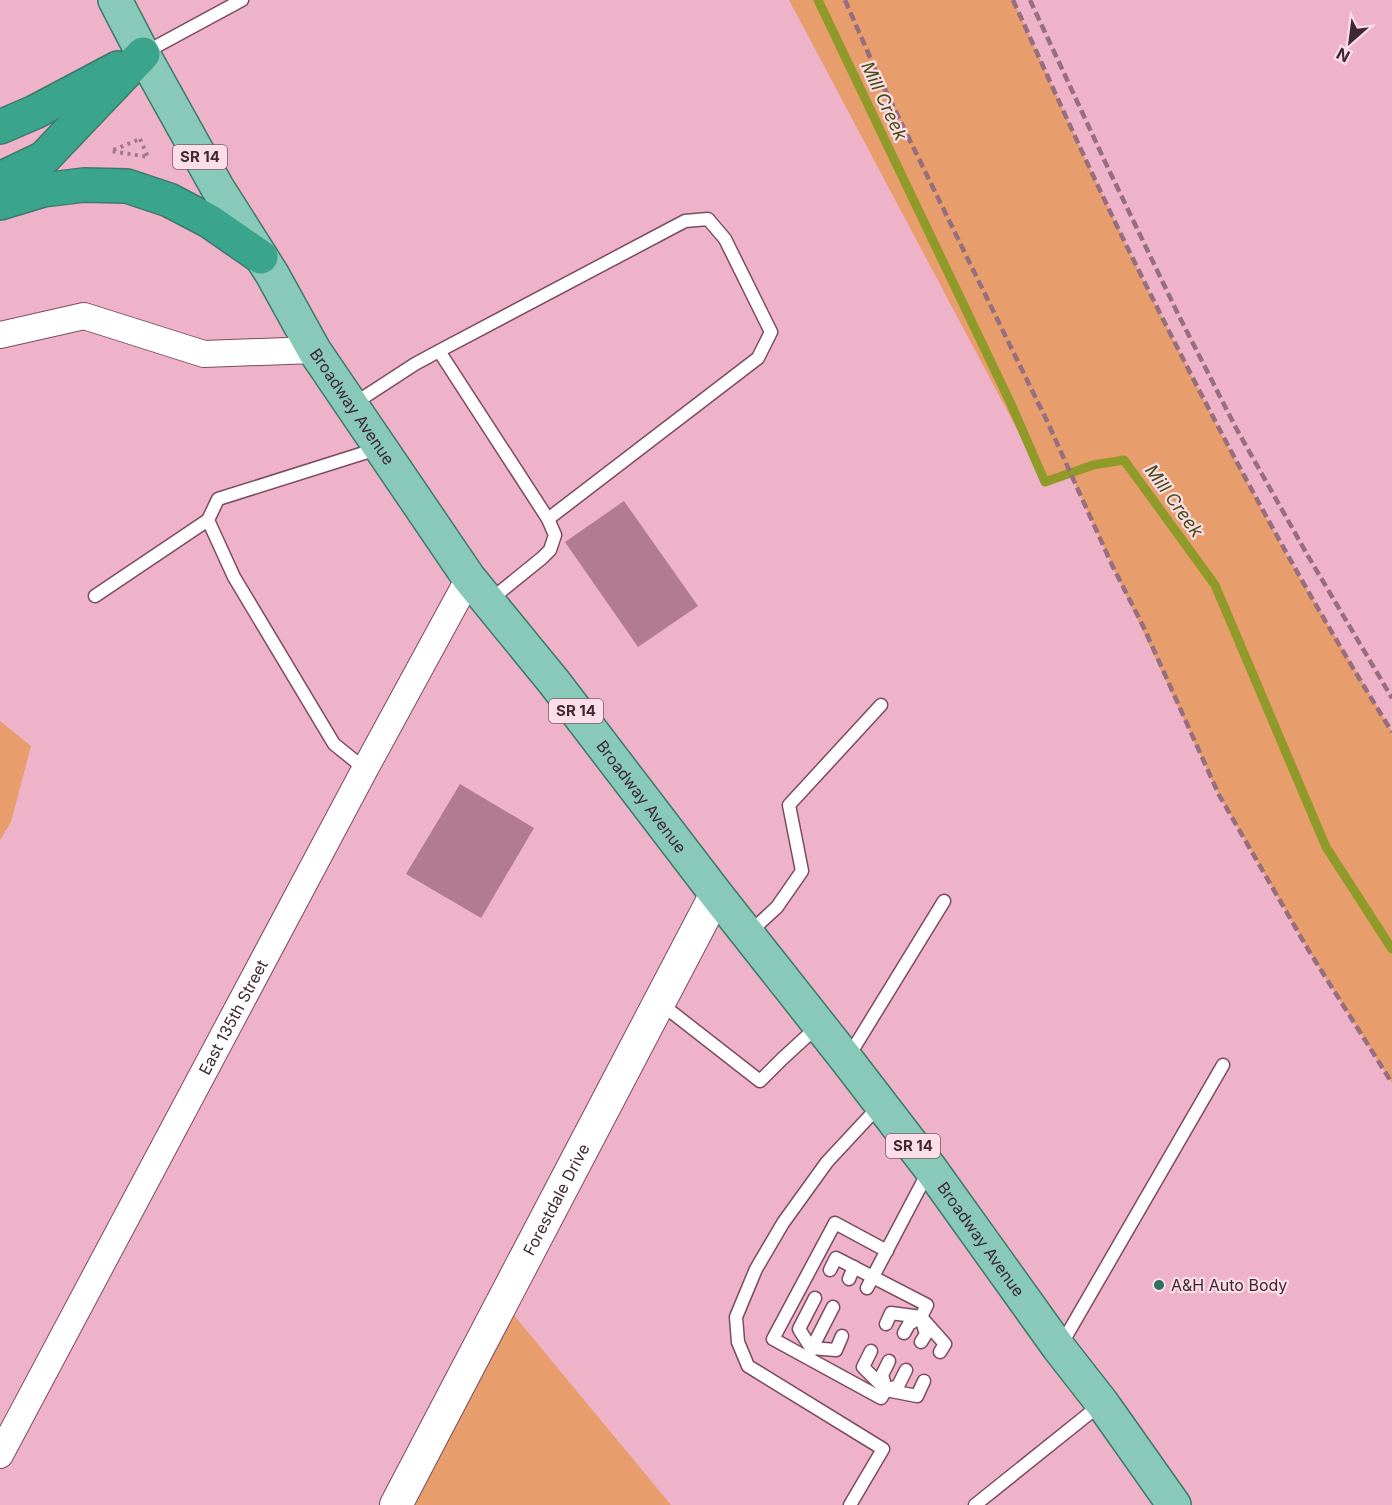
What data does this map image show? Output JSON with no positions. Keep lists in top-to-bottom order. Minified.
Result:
{"streets":{"main road":["SR 14","Broadway Avenue"],"street":["East 135th Street","Forestdale Drive"]},"crossings":[["Broadway Avenue","East 135th Street"],["Broadway Avenue","Forestdale Drive"]],"water":["Mill Creek"],"places":["A&H Auto Body"],"north":"bottom left"}
